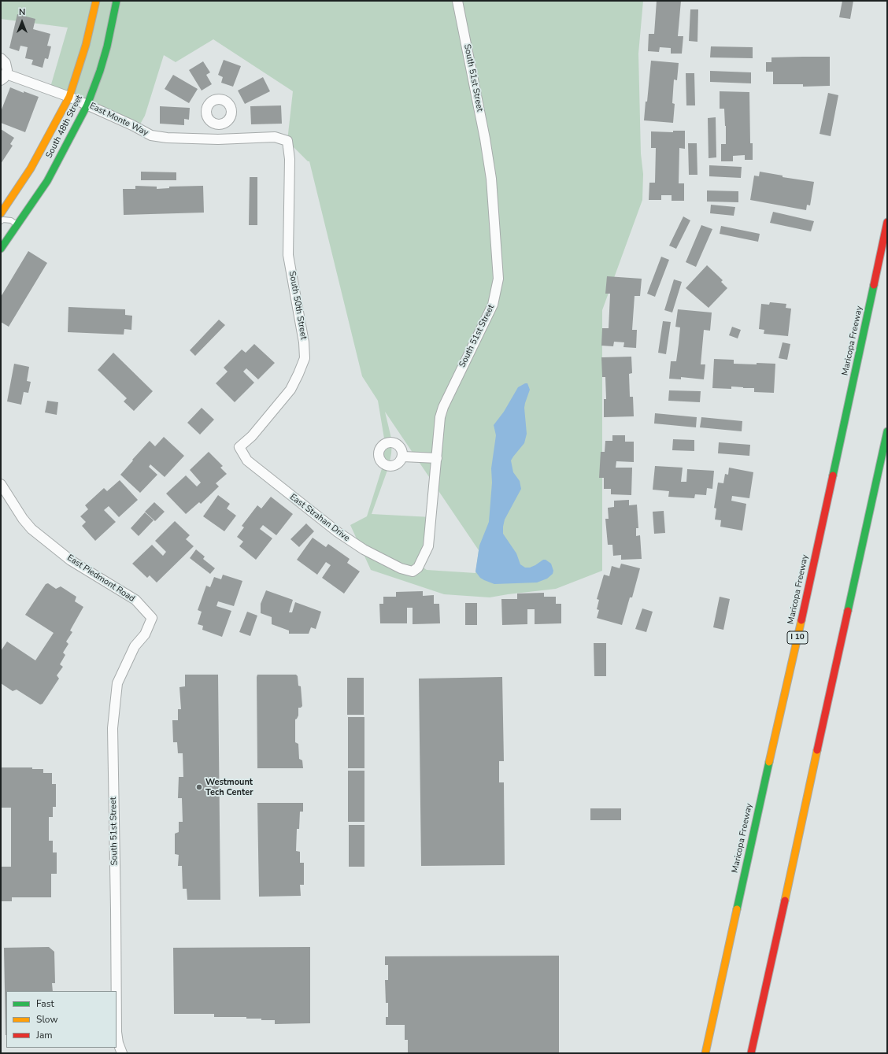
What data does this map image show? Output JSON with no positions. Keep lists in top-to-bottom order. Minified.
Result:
{"streets":{"main road":["South 48th Street","Maricopa Freeway","I 10"],"street":["South 51st Street","East Monte Way","South 50th Street","East Strahan Drive","East Piedmont Road"]},"crossings":[["South 51st Street","East Strahan Drive"],["South 51st Street","East Piedmont Road"],["East Monte Way","South 48th Street"],["East Monte Way","South 50th Street"],["South 50th Street","East Strahan Drive"]],"places":["Westmount Tech Center"],"legend":["Fast","Slow","Jam"],"north":"top"}
